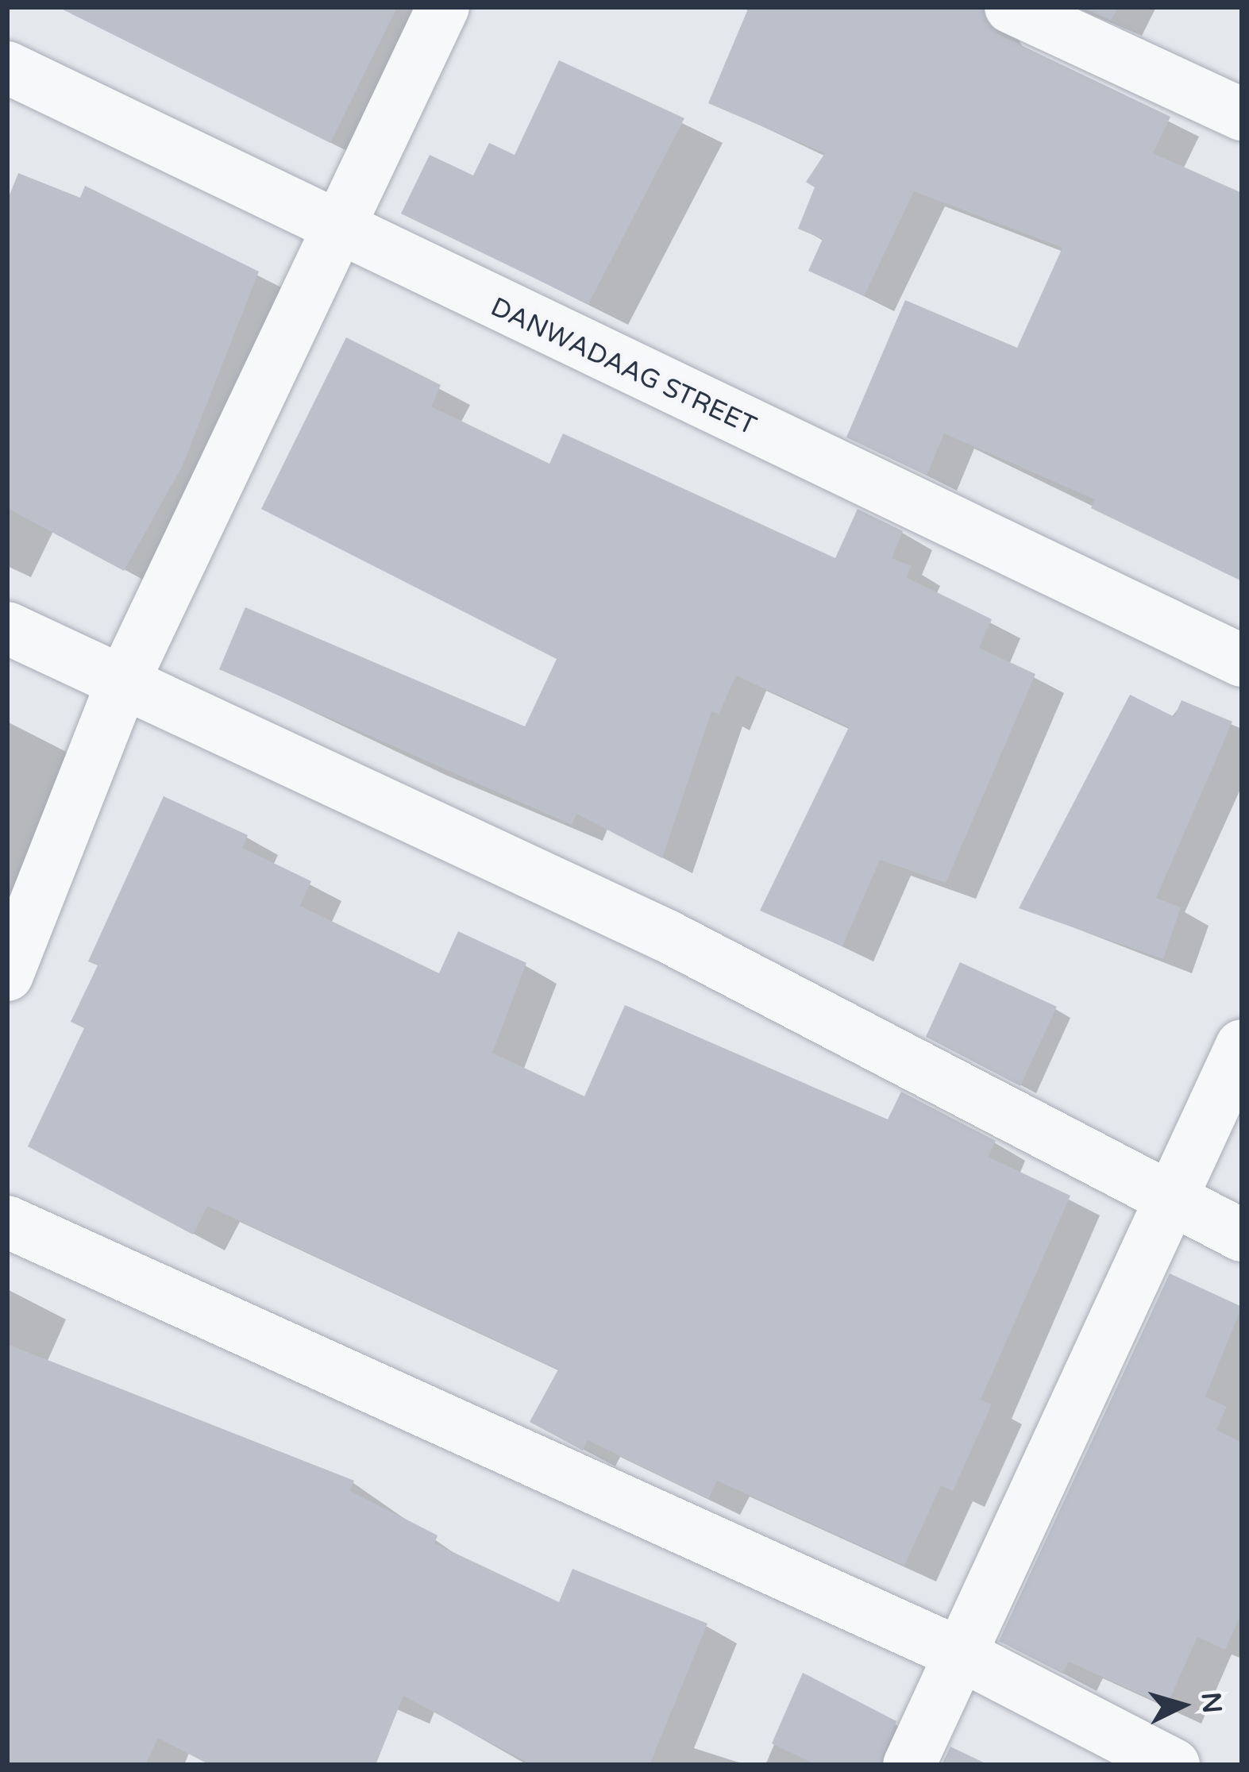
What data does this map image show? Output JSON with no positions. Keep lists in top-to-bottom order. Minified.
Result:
{"streets":{"street":["DANWADAAG STREET"]},"north":"right"}
